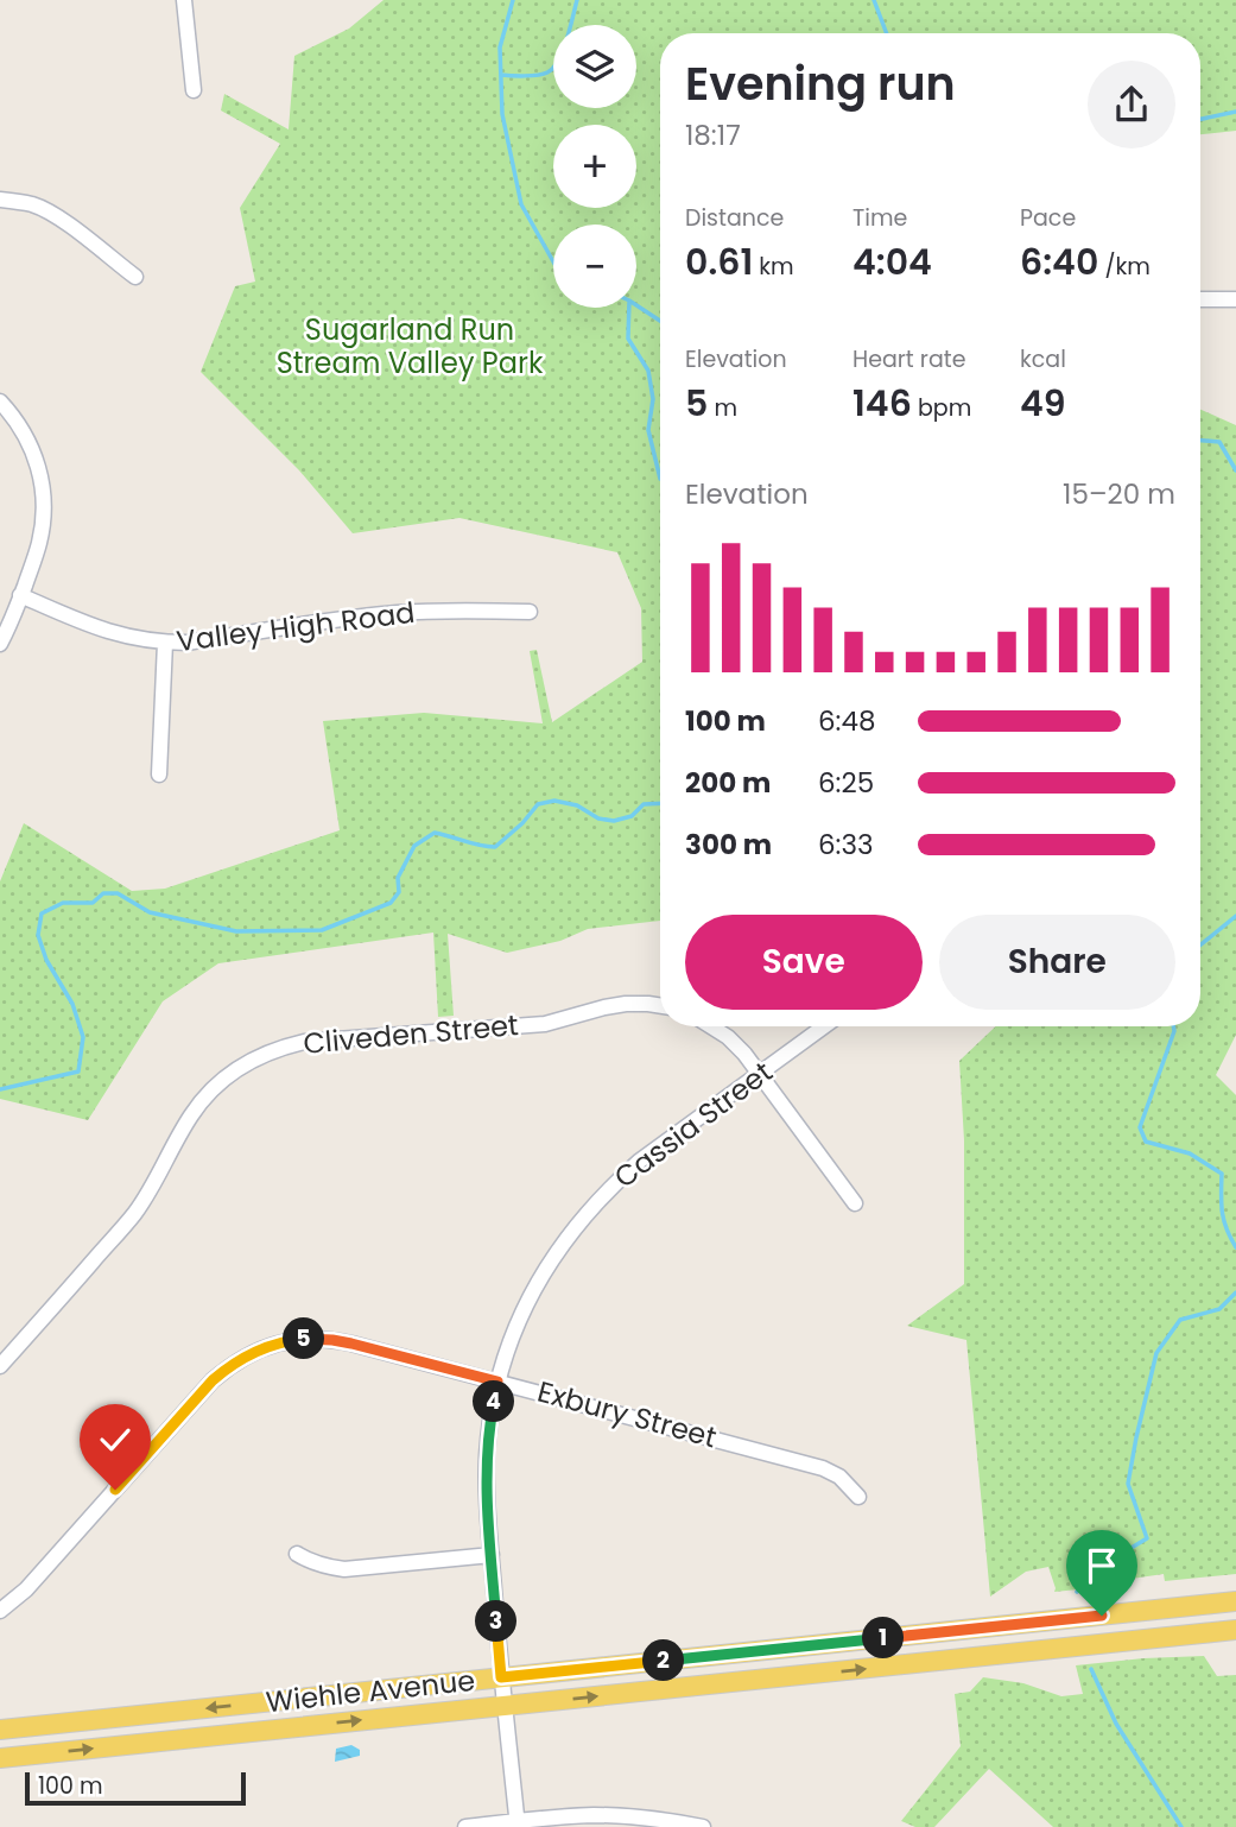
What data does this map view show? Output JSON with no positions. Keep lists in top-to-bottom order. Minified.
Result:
{"streets":{"main road":["Wiehle Avenue"],"street":["Valley High Road","Cliveden Street","Cassia Street","Exbury Street"]},"crossings":[["Cassia Street","Exbury Street"],["Cassia Street","Wiehle Avenue"]],"parks":["Sugarland Run Stream Valley Park"],"scale_bar":"100 m","page":{"map_buttons":["+","−"],"heading":["Evening run","18:17"],"stats":[["Distance","0.61 km"],["Time","4:04"],["Pace","6:40 /km"],["Elevation","5 m"],["Heart rate","146 bpm"],["kcal","49"]],"chart":["Elevation","15–20 m"],"list":[{"name":"100 m","note":"6:48"},{"name":"200 m","note":"6:25"},{"name":"300 m","note":"6:33"}],"buttons":["Save","Share"],"pins":["5","4","3","1","2"],"scale":"100 m"}}
